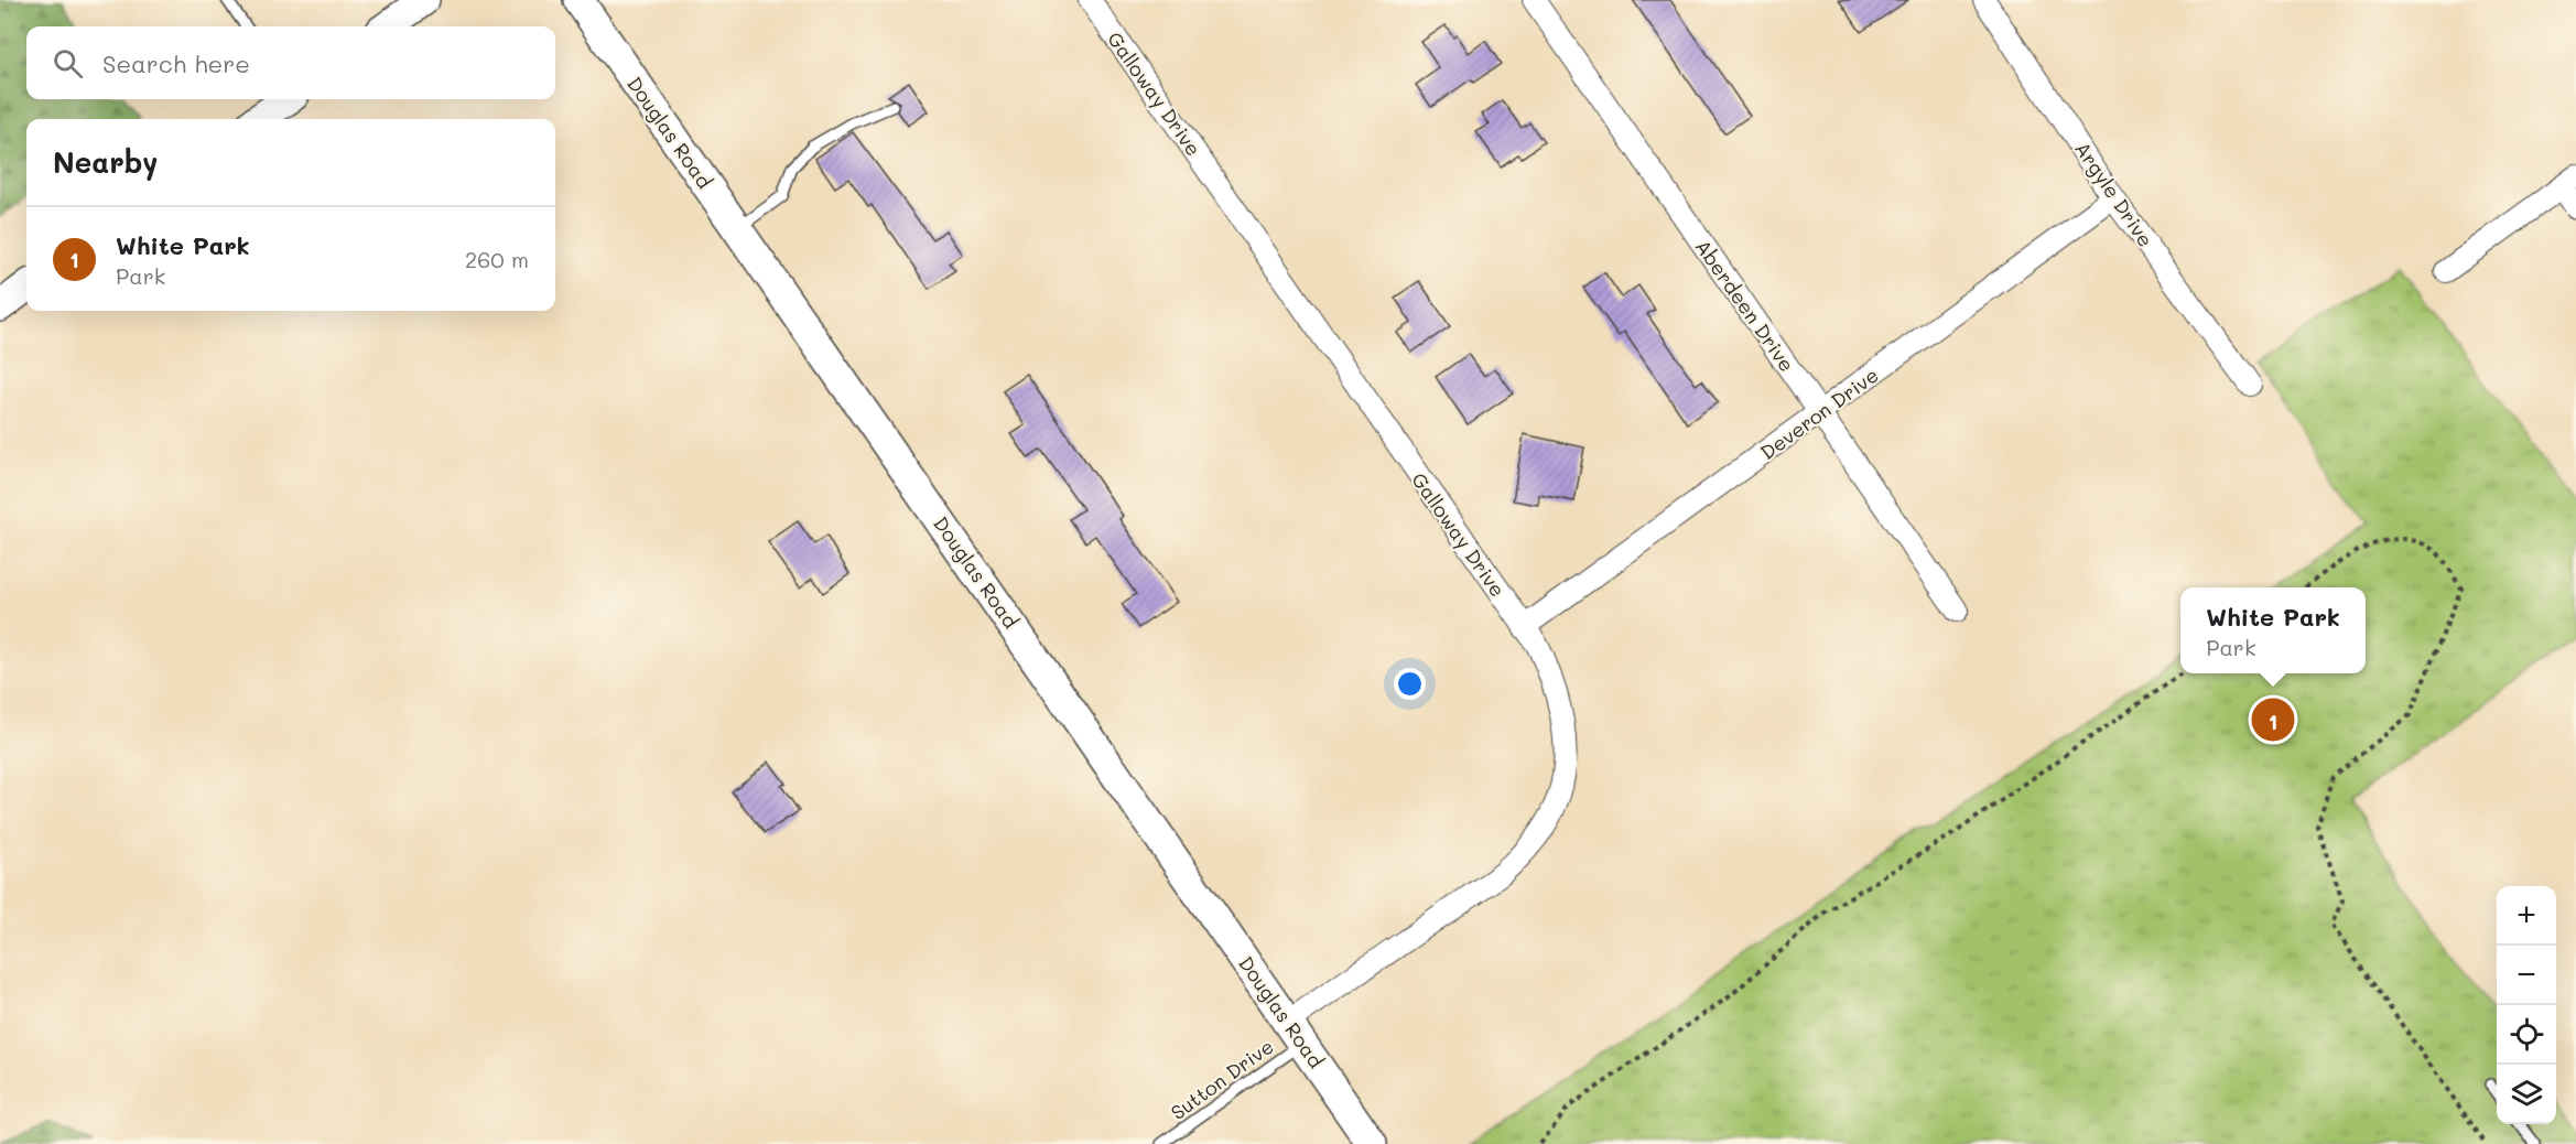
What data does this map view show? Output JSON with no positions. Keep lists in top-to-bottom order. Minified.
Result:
{"streets":{"street":["Galloway Drive","Douglas Road","Argyle Drive","Aberdeen Drive","Deveron Drive"],"lane":["Sutton Drive"]},"crossings":[["Galloway Drive","Douglas Road"],["Galloway Drive","Deveron Drive"],["Galloway Drive","Sutton Drive"],["Douglas Road","Sutton Drive"],["Argyle Drive","Deveron Drive"],["Aberdeen Drive","Deveron Drive"]],"page":{"search":"Search here","heading":"Nearby","list":[{"mark":"1","name":"White Park","note":"Park","value":"260 m"}],"popup":["White Park","Park"],"pins":"1","map_buttons":["+","−"]}}
